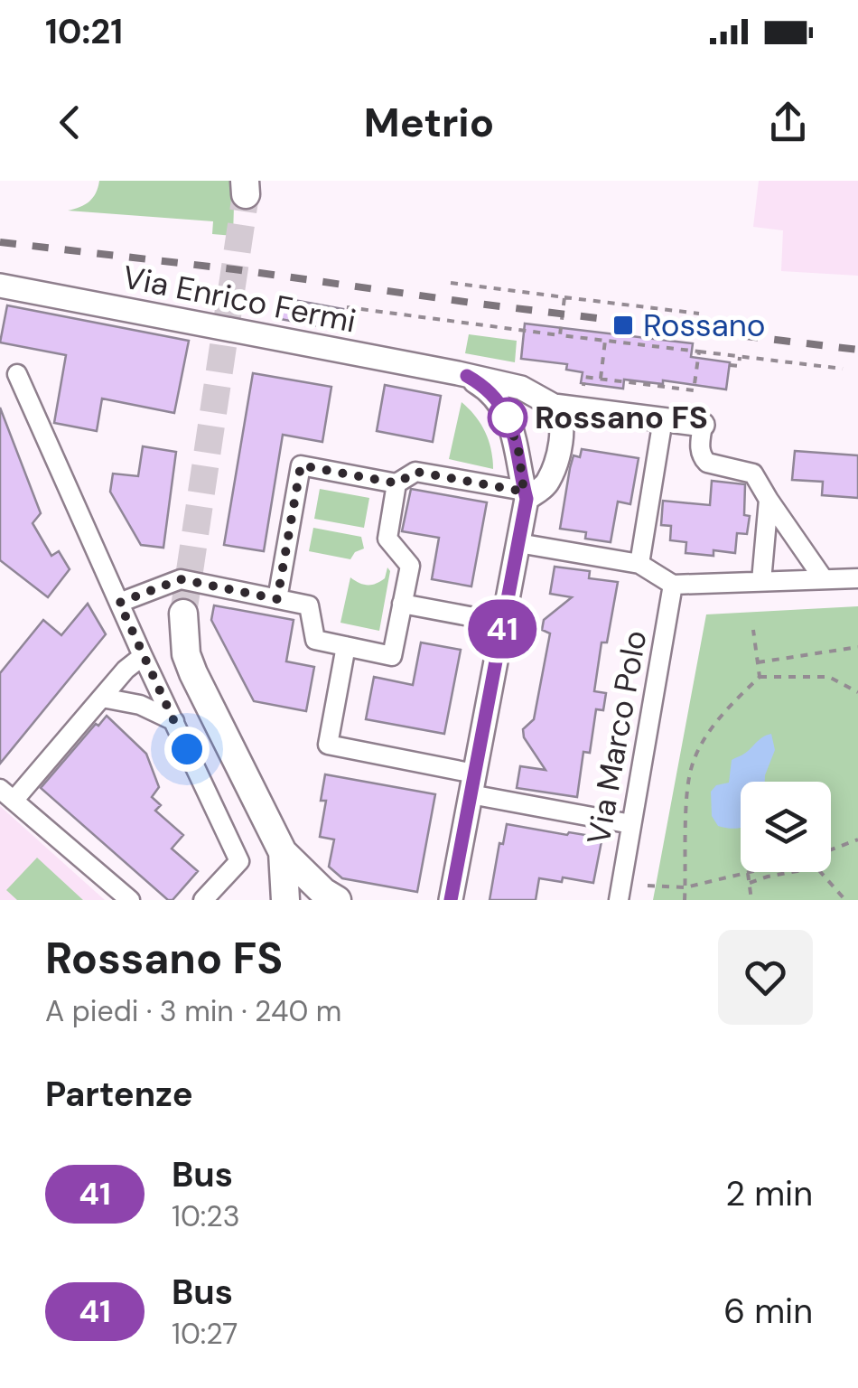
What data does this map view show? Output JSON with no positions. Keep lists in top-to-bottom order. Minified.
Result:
{"streets":{"street":["Via Enrico Fermi","Via Marco Polo"]},"places":{"transit":["Rossano"],"other":["Rossano FS"]},"lines":["bus line 41"],"page":{"status":"10:21","header":"Metrio","on_map":"41","heading":[["Rossano FS","A piedi · 3 min · 240 m"],"Partenze"],"list":[{"mark":"41","name":"Bus","note":"10:23","value":"2 min"},{"mark":"41","name":"Bus","note":"10:27","value":"6 min"}]}}
